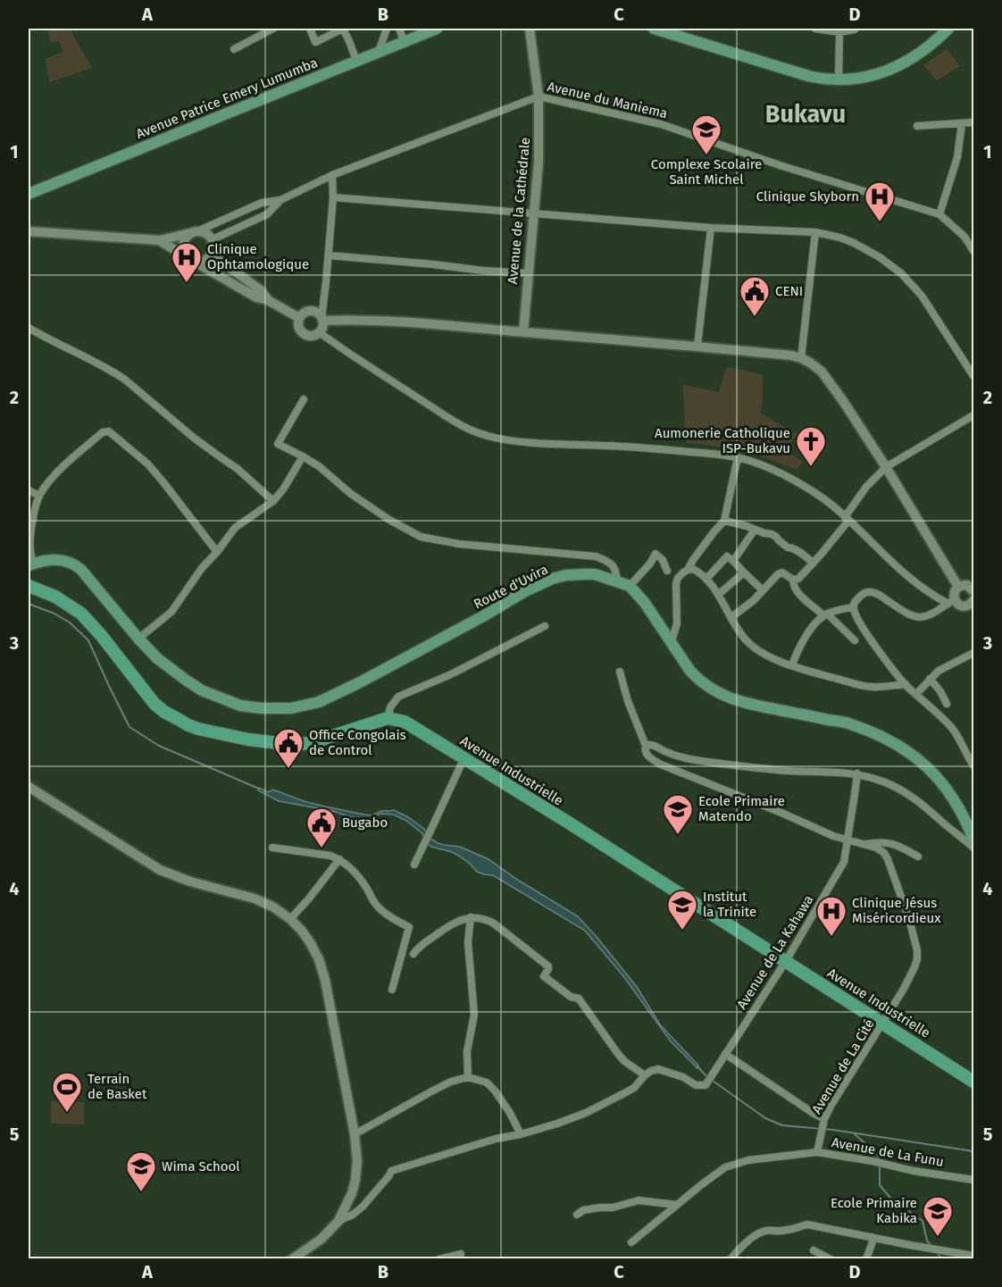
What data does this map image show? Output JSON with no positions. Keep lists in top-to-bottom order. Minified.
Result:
{"streets":{"highway":["Avenue Industrielle"],"main road":["Avenue Patrice Emery Lumumba","Route d'Uvira"],"street":["Avenue du Maniema","Avenue de la Cathédrale","Avenue de La Kahawa","Avenue de La Cité","Avenue de La Funu"]},"crossings":[["Avenue du Maniema","Avenue de la Cathédrale"],["Avenue Industrielle","Avenue de La Kahawa"],["Avenue Industrielle","Avenue de La Cité"],["Avenue de La Kahawa","Avenue de La Cité"],["Avenue de La Cité","Avenue de La Funu"]],"districts":["Bukavu"],"places":{"school or university":["Complexe Scolaire Saint Michel","Ecole Primaire Matendo","Institut la Trinite","Wima School","Ecole Primaire Kabika"],"hospital":["Clinique Skyborn","Clinique Ophtamologique","Clinique Jésus Miséricordieux"],"public building":["CENI","Office Congolais de Control","Bugabo"],"church":["Aumonerie Catholique ISP-Bukavu"],"sports":["Terrain de Basket"]},"grid":{"columns":["A","B","C","D"],"rows":["1","2","3","4","5"]}}
